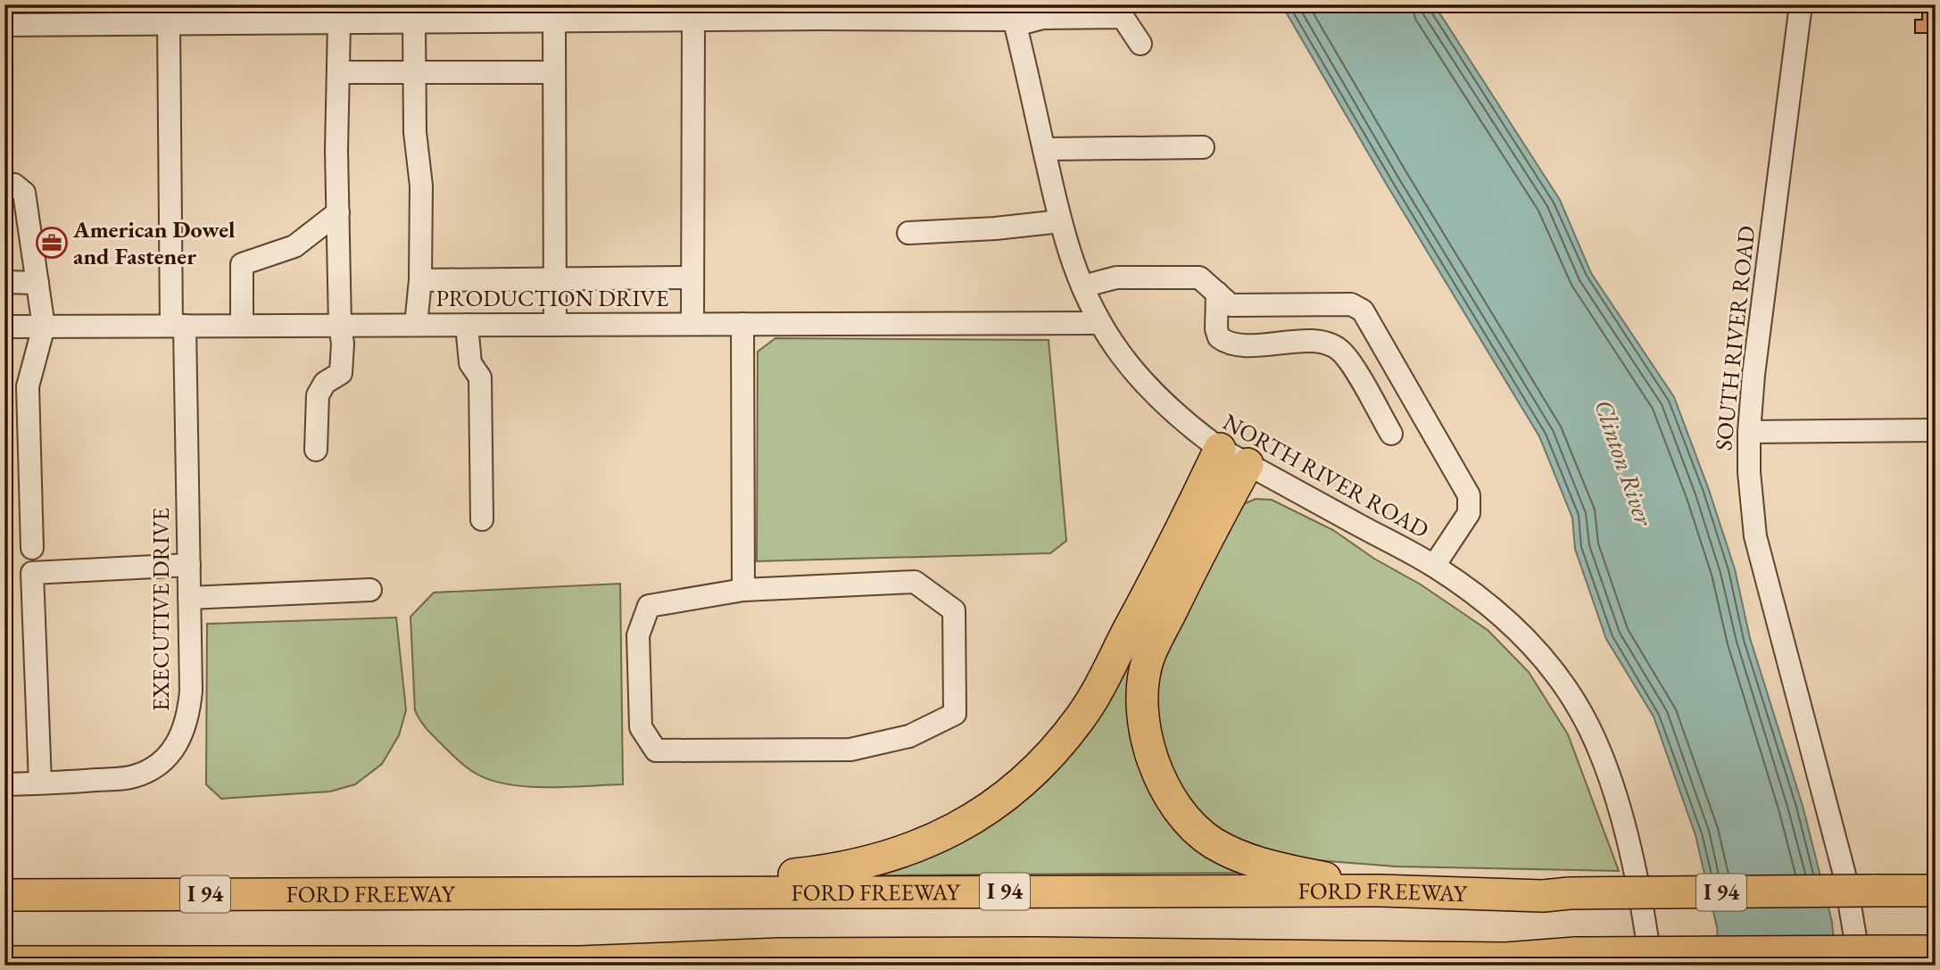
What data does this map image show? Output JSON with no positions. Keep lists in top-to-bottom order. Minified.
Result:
{"streets":{"highway":["FORD FREEWAY","I 94"],"street":["PRODUCTION DRIVE","SOUTH RIVER ROAD","NORTH RIVER ROAD","EXECUTIVE DRIVE"]},"crossings":[["PRODUCTION DRIVE","NORTH RIVER ROAD"],["PRODUCTION DRIVE","EXECUTIVE DRIVE"]],"water":["Clinton River"],"places":{"office":["American Dowel and Fastener"]}}
